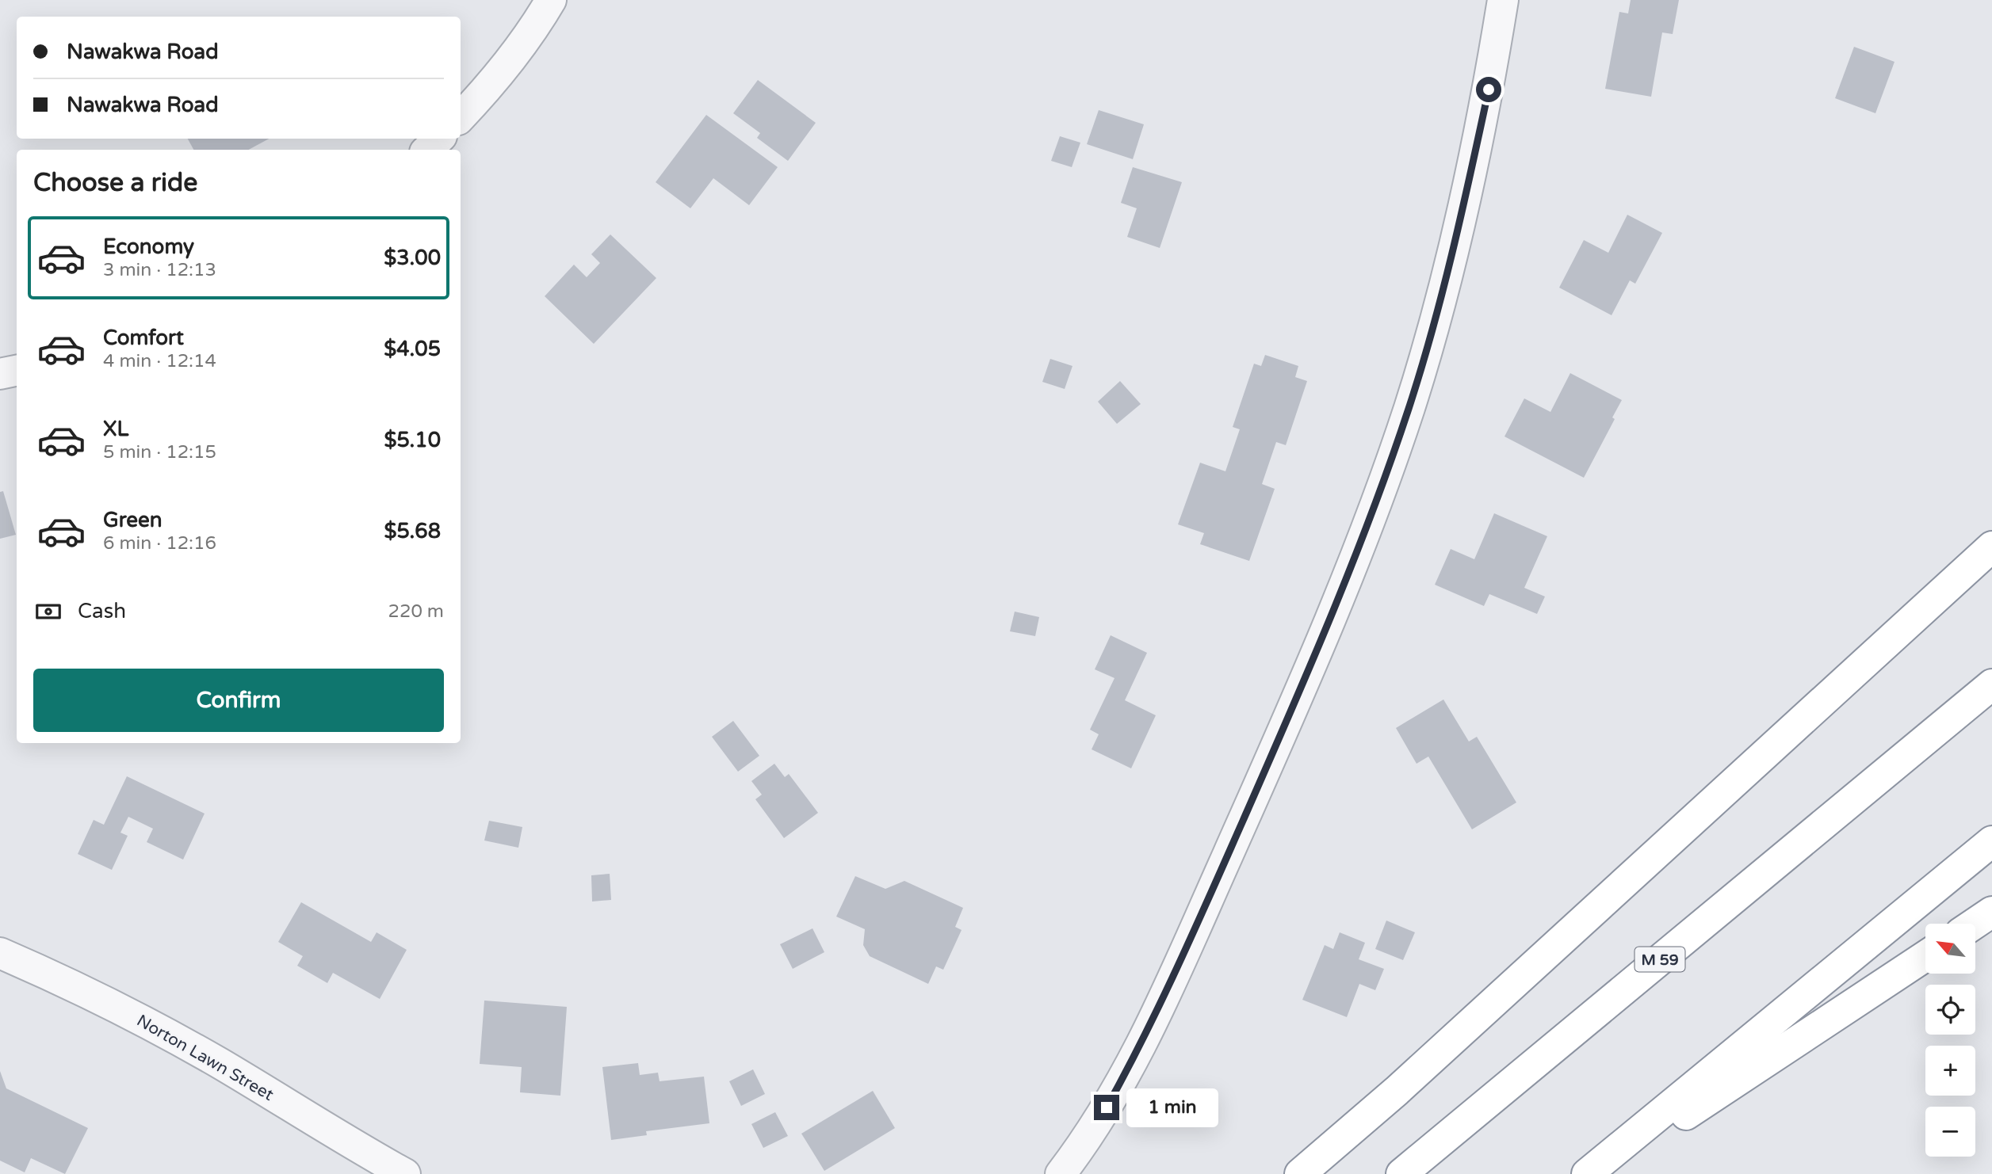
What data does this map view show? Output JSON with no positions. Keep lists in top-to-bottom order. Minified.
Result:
{"streets":{"highway":["M 59"],"street":["Norton Lawn Street"]},"north":"top left","page":{"banner":["Nawakwa Road","Nawakwa Road"],"heading":"Choose a ride","list":[{"name":"Economy","note":"3 min · 12:13","value":"$3.00"},{"name":"Comfort","note":"4 min · 12:14","value":"$4.05"},{"name":"XL","note":"5 min · 12:15","value":"$5.10"},{"name":"Green","note":"6 min · 12:16","value":"$5.68"}],"pay":["Cash","220 m"],"buttons":"Confirm","map_buttons":["+","−"],"bubble":"1 min"}}
